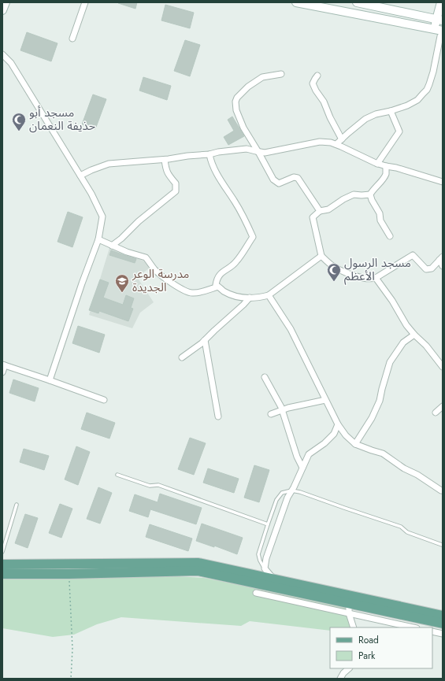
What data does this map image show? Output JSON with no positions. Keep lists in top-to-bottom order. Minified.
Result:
{"places":{"mosque":["مسجد أبو حذيفة النعمان","مسجد الرسول الأعظم"],"school or university":["مدرسة الوعر الجديدة"]},"legend":["Road","Park"]}
